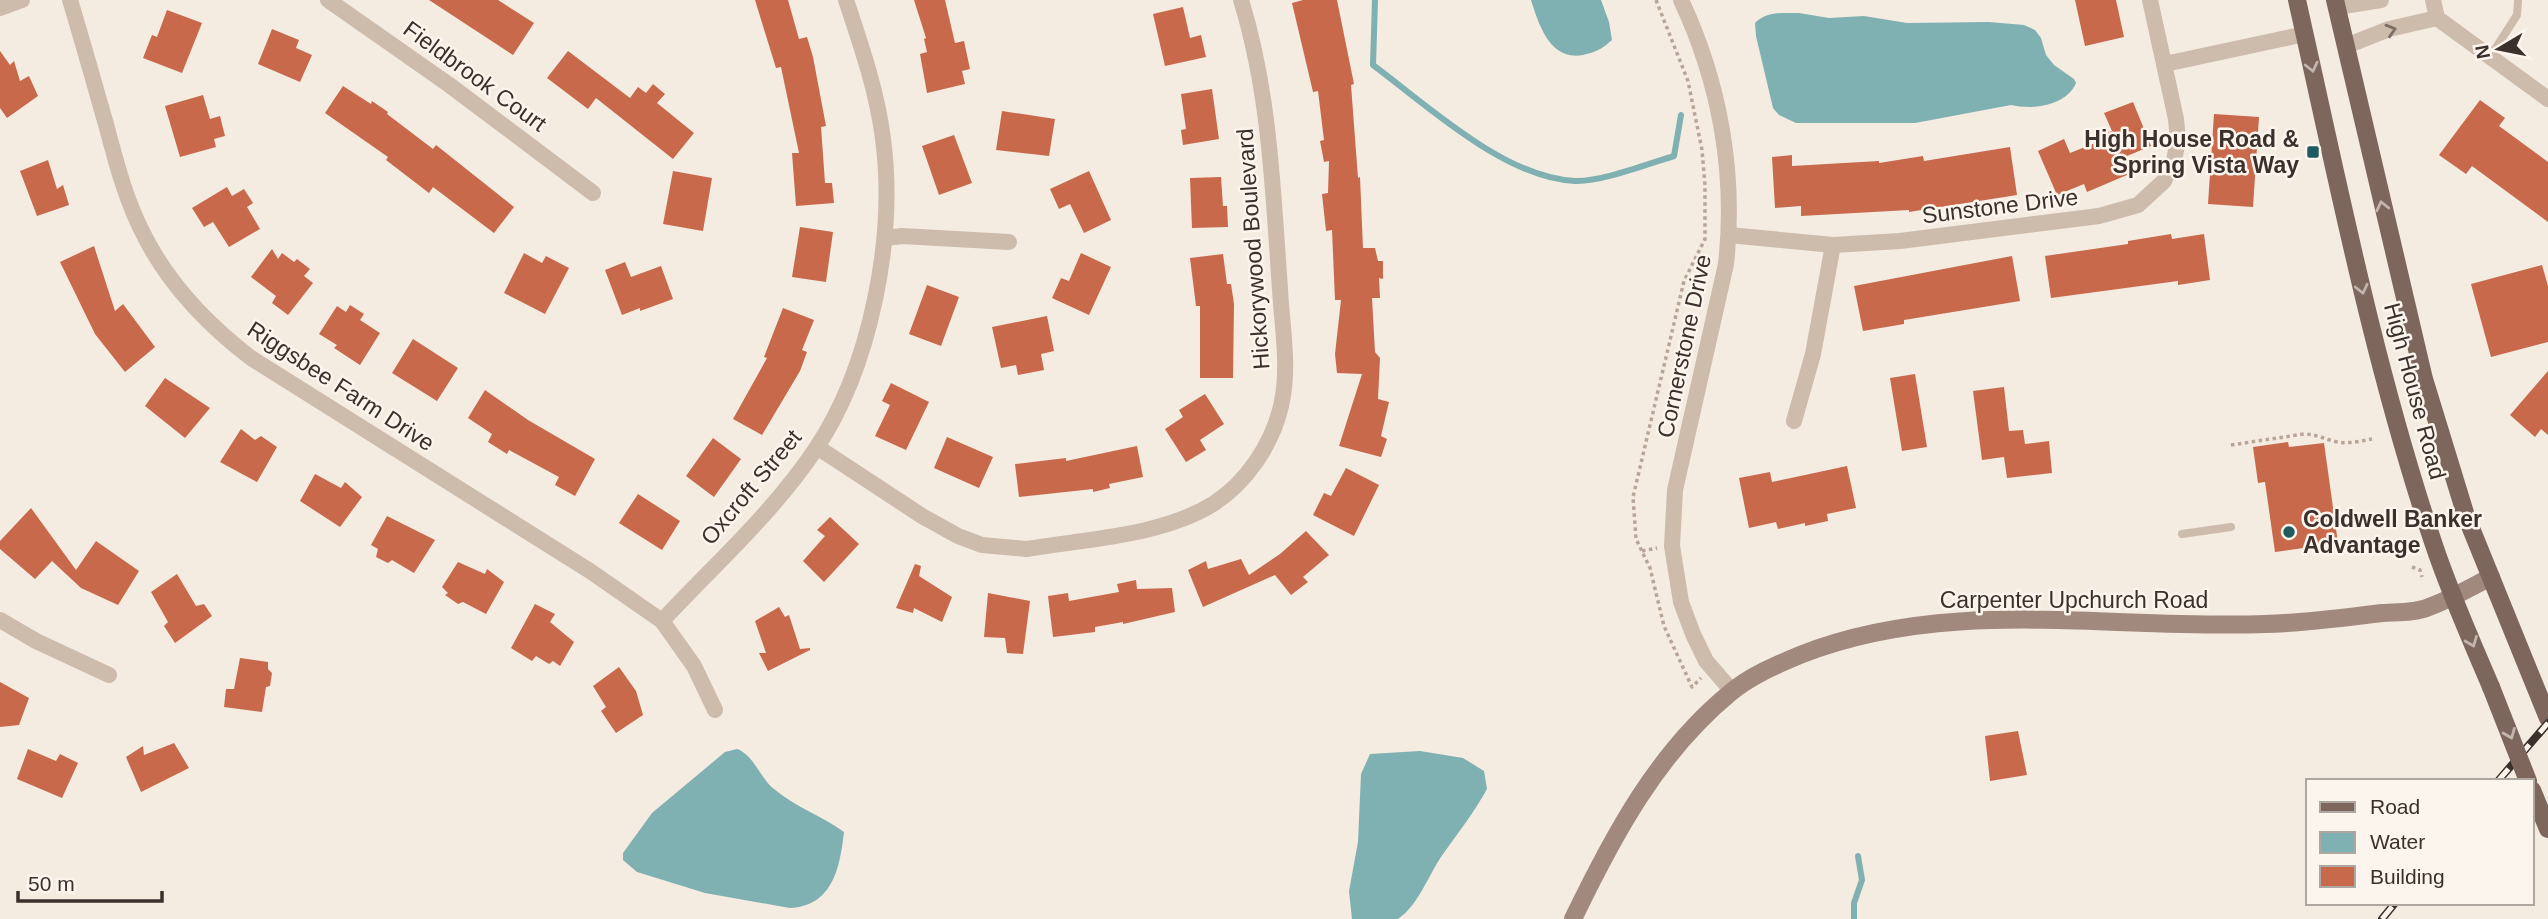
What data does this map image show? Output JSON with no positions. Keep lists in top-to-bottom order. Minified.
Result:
{"streets":{"main road":["High House Road"],"street":["Fieldbrook Court","Sunstone Drive","Hickorywood Boulevard","Cornerstone Drive","Riggsbee Farm Drive","Oxcroft Street","Carpenter Upchurch Road"]},"crossings":[["Sunstone Drive","Cornerstone Drive"],["Hickorywood Boulevard","Oxcroft Street"],["Cornerstone Drive","Carpenter Upchurch Road"],["Riggsbee Farm Drive","Oxcroft Street"],["High House Road","Carpenter Upchurch Road"]],"places":{"transit":["High House Road & Spring Vista Way"],"other":["Coldwell Banker Advantage"]},"legend":["Road","Water","Building"],"scale_bar":"50 m","north":"left"}
